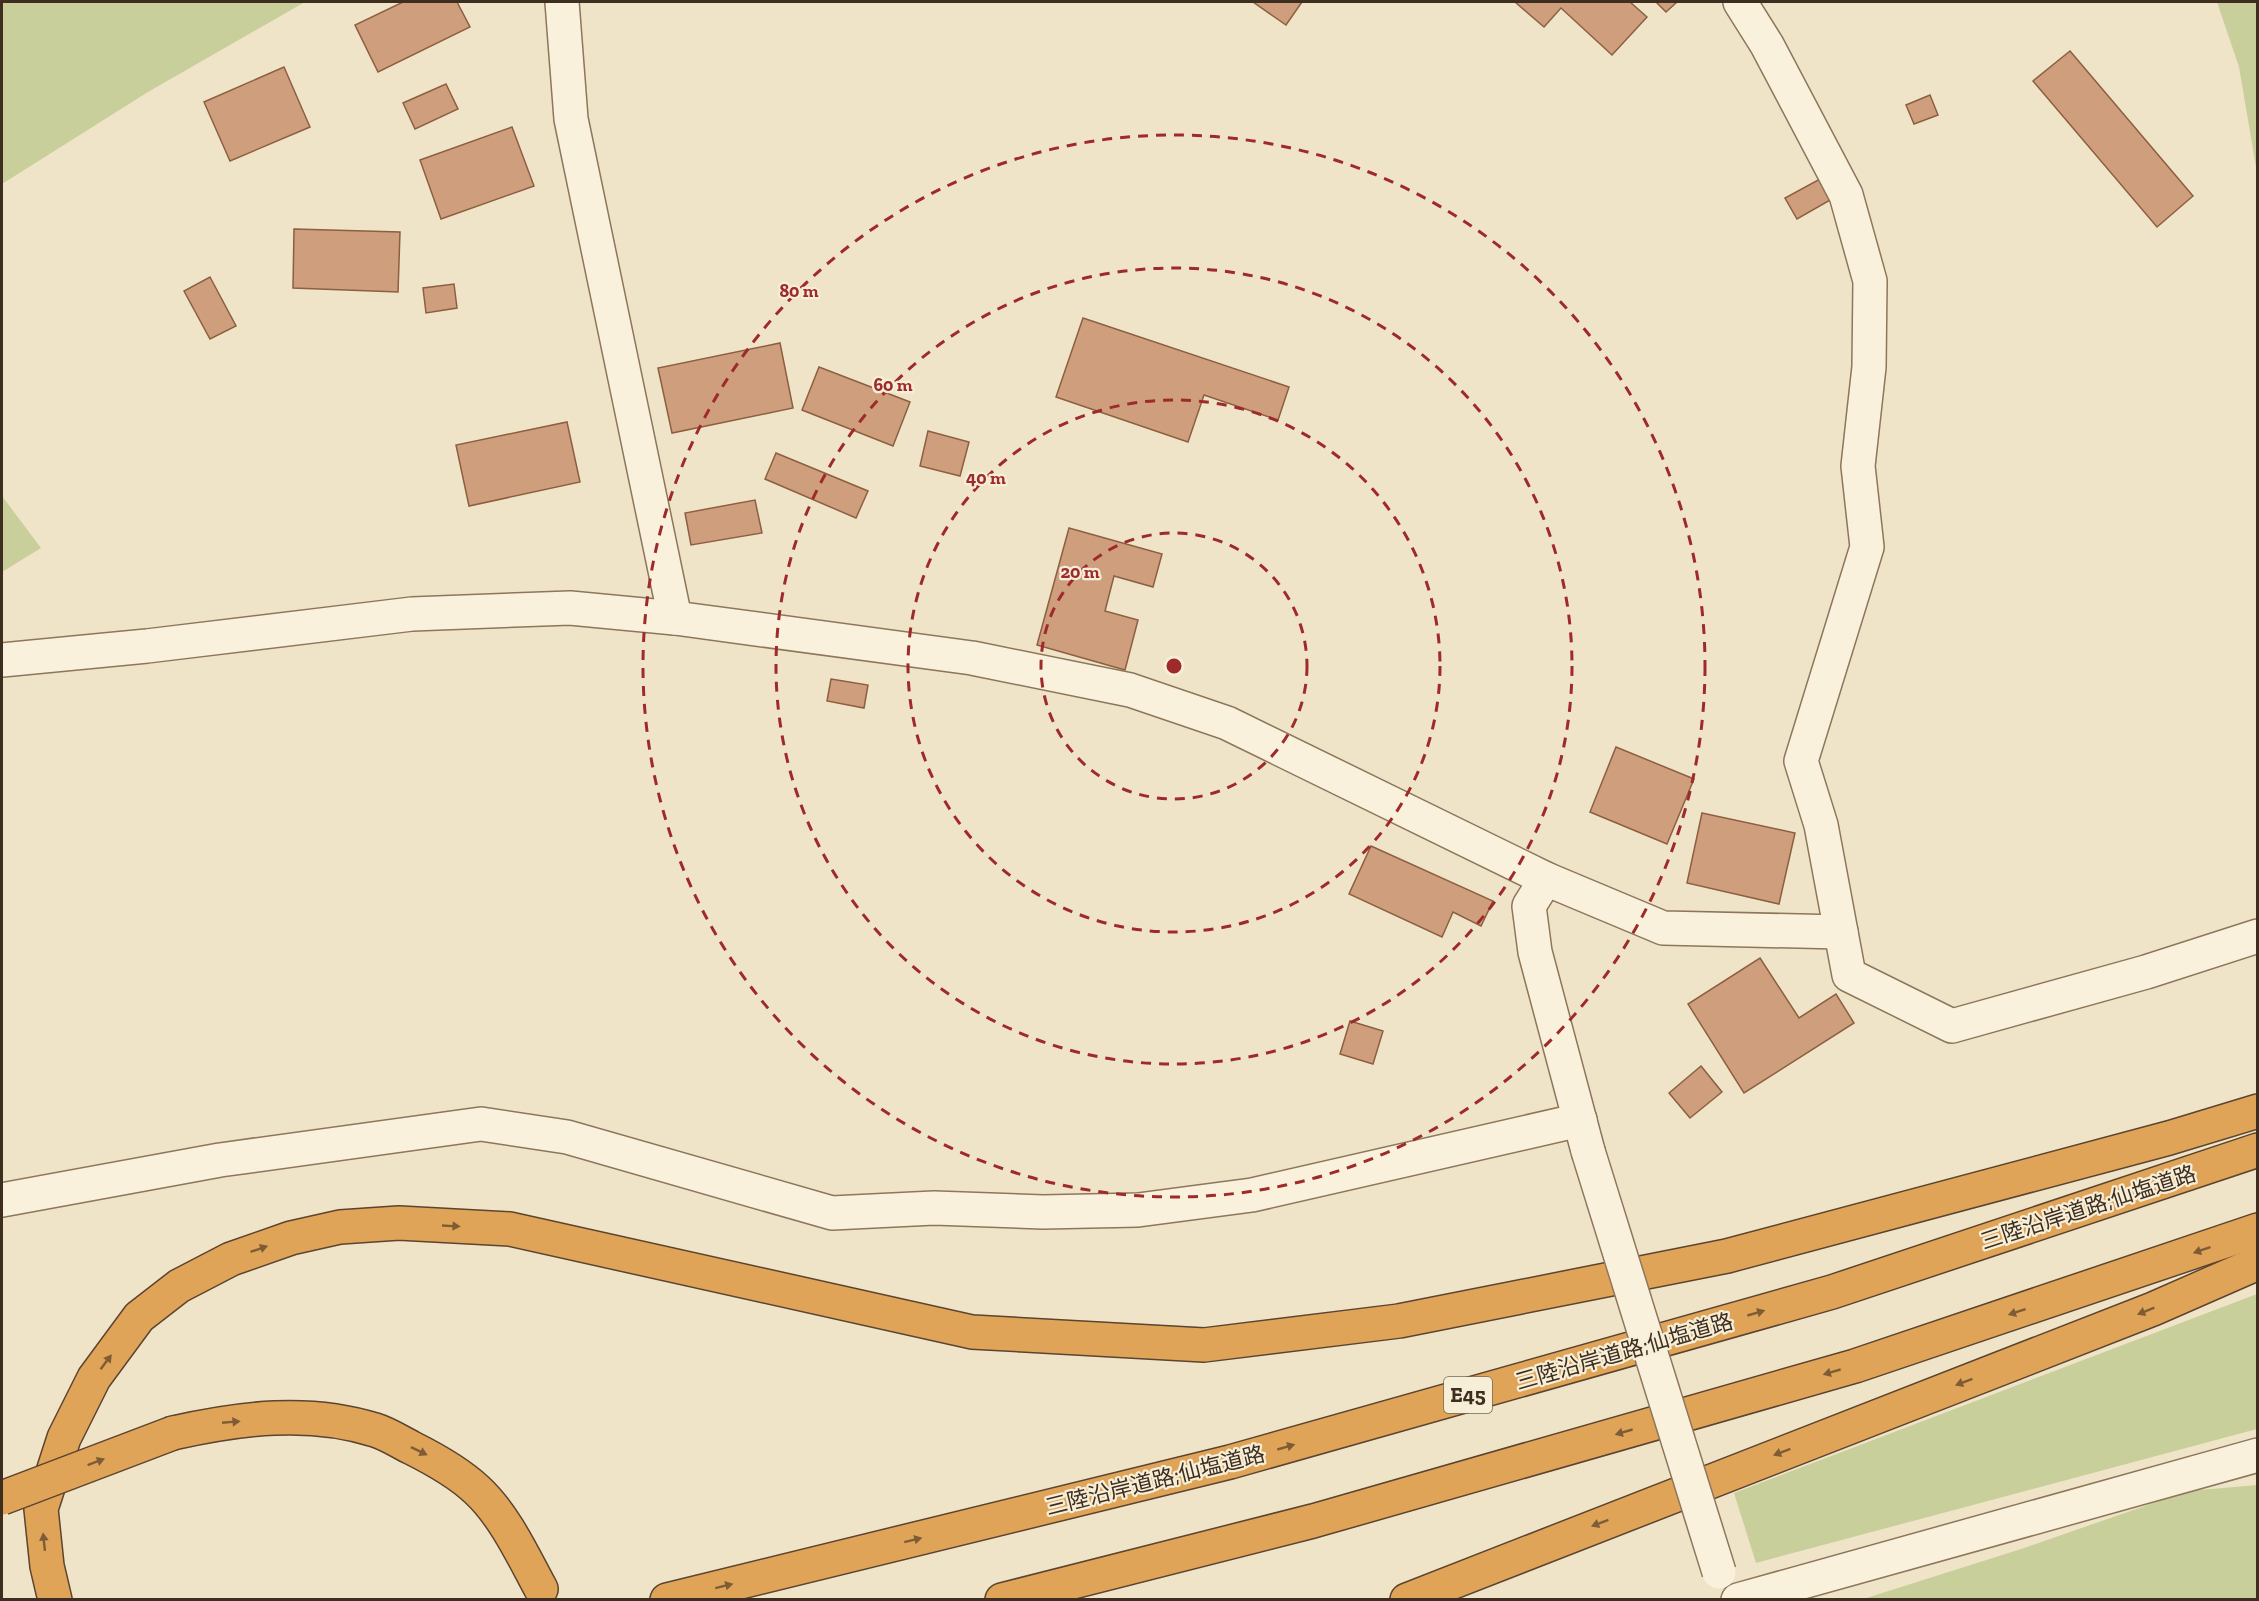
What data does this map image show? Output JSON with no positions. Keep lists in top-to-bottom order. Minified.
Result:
{"streets":{"highway":["三陸沿岸道路;仙塩道路","E45"]},"rings":["80 m","60 m","40 m","20 m"]}
